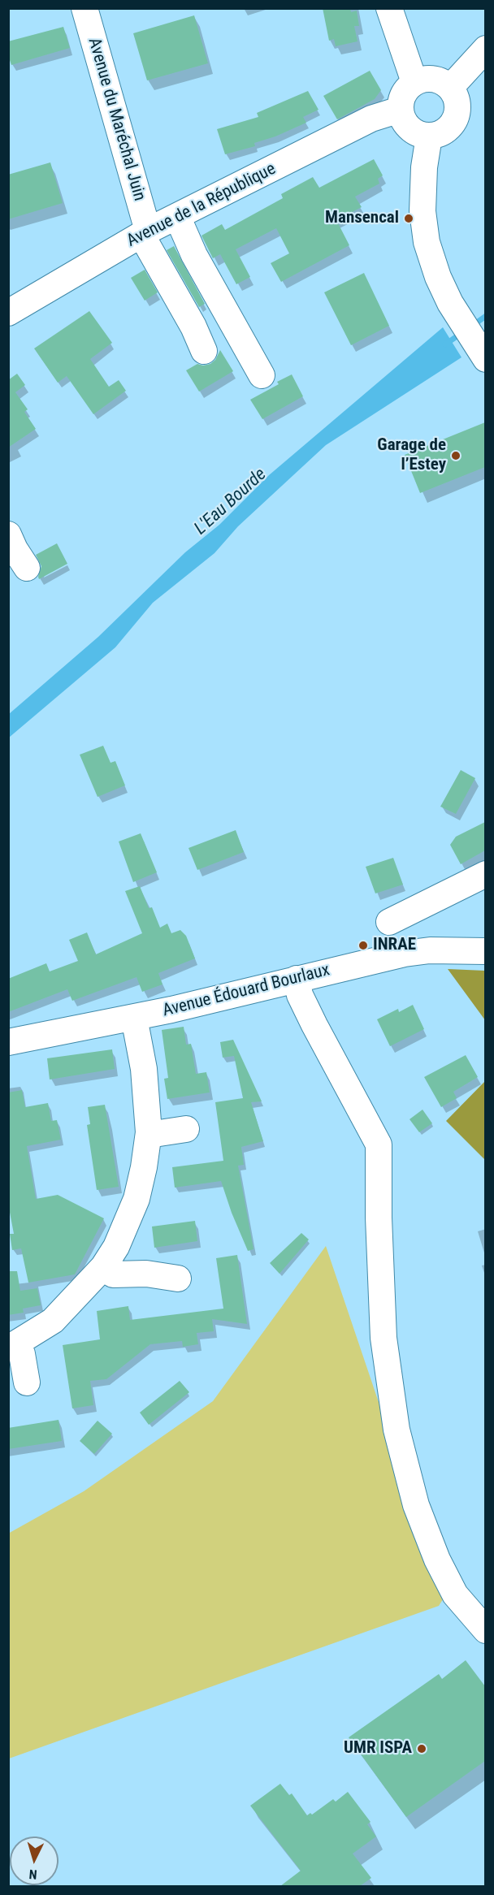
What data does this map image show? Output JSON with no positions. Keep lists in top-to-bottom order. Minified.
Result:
{"streets":{"street":["Avenue du Maréchal Juin","Avenue de la République","Avenue Édouard Bourlaux"]},"crossings":[["Avenue du Maréchal Juin","Avenue de la République"]],"water":["L'Eau Bourde"],"places":["Mansencal","Garage de l’Estey","INRAE","UMR ISPA"],"north":"bottom"}
